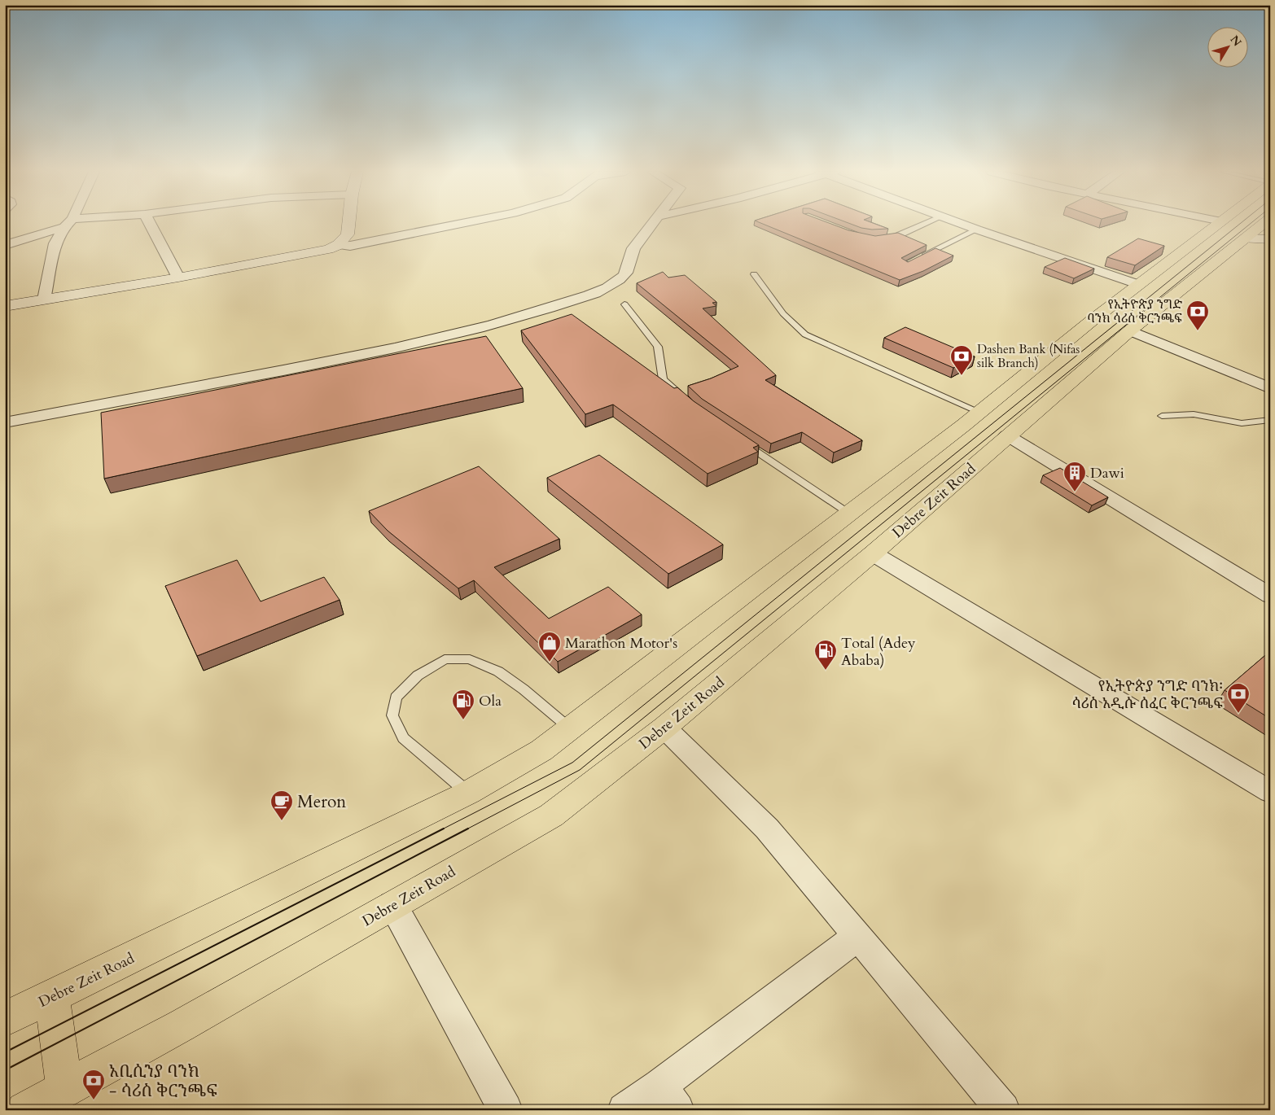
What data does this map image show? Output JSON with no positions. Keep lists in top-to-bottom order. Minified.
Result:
{"streets":{"main road":["Debre Zeit Road"]},"places":{"bank":["የኢትዮጵያ ንግድ ባንክ ሳሪስ ቅርንጫፍ","Dashen Bank (Nifas silk Branch)","የኢትዮጵያ ንግድ ባንክ፡ ሳሪስ አዲሱ ሰፈር ቅርንጫፍ","አቢሲንያ ባንክ - ሳሪስ ቅርንጫፍ"],"building":["Dawi"],"shop":["Marathon Motor's"],"fuel station":["Total (Adey Ababa)","Ola"],"cafe":["Meron"]},"north":"top right"}
